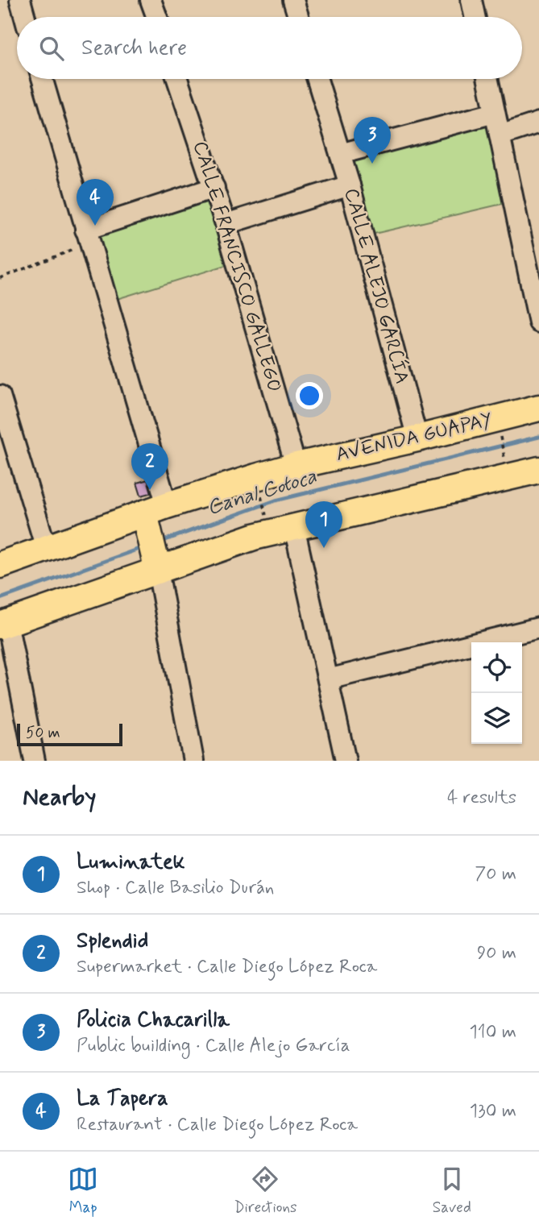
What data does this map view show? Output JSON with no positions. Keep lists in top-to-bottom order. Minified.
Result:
{"streets":{"main road":["AVENIDA GUAPAY"],"street":["CALLE FRANCISCO GALLEGO","CALLE ALEJO GARCÍA"]},"crossings":[["CALLE FRANCISCO GALLEGO","AVENIDA GUAPAY"],["CALLE ALEJO GARCÍA","AVENIDA GUAPAY"]],"water":["Canal Cotoca"],"scale_bar":"50 m","page":{"search":"Search here","pins":["3","4","2","1"],"scale":"50 m","heading":["Nearby","4 results"],"list":[{"mark":"1","name":"Luminatek","note":"Shop · Calle Basilio Durán","value":"70 m"},{"mark":"2","name":"Splendid","note":"Supermarket · Calle Diego López Roca","value":"90 m"},{"mark":"3","name":"Policia Chacarilla","note":"Public building · Calle Alejo García","value":"110 m"},{"mark":"4","name":"La Tapera","note":"Restaurant · Calle Diego López Roca","value":"130 m"}],"nav":["Map","Directions","Saved"]}}
